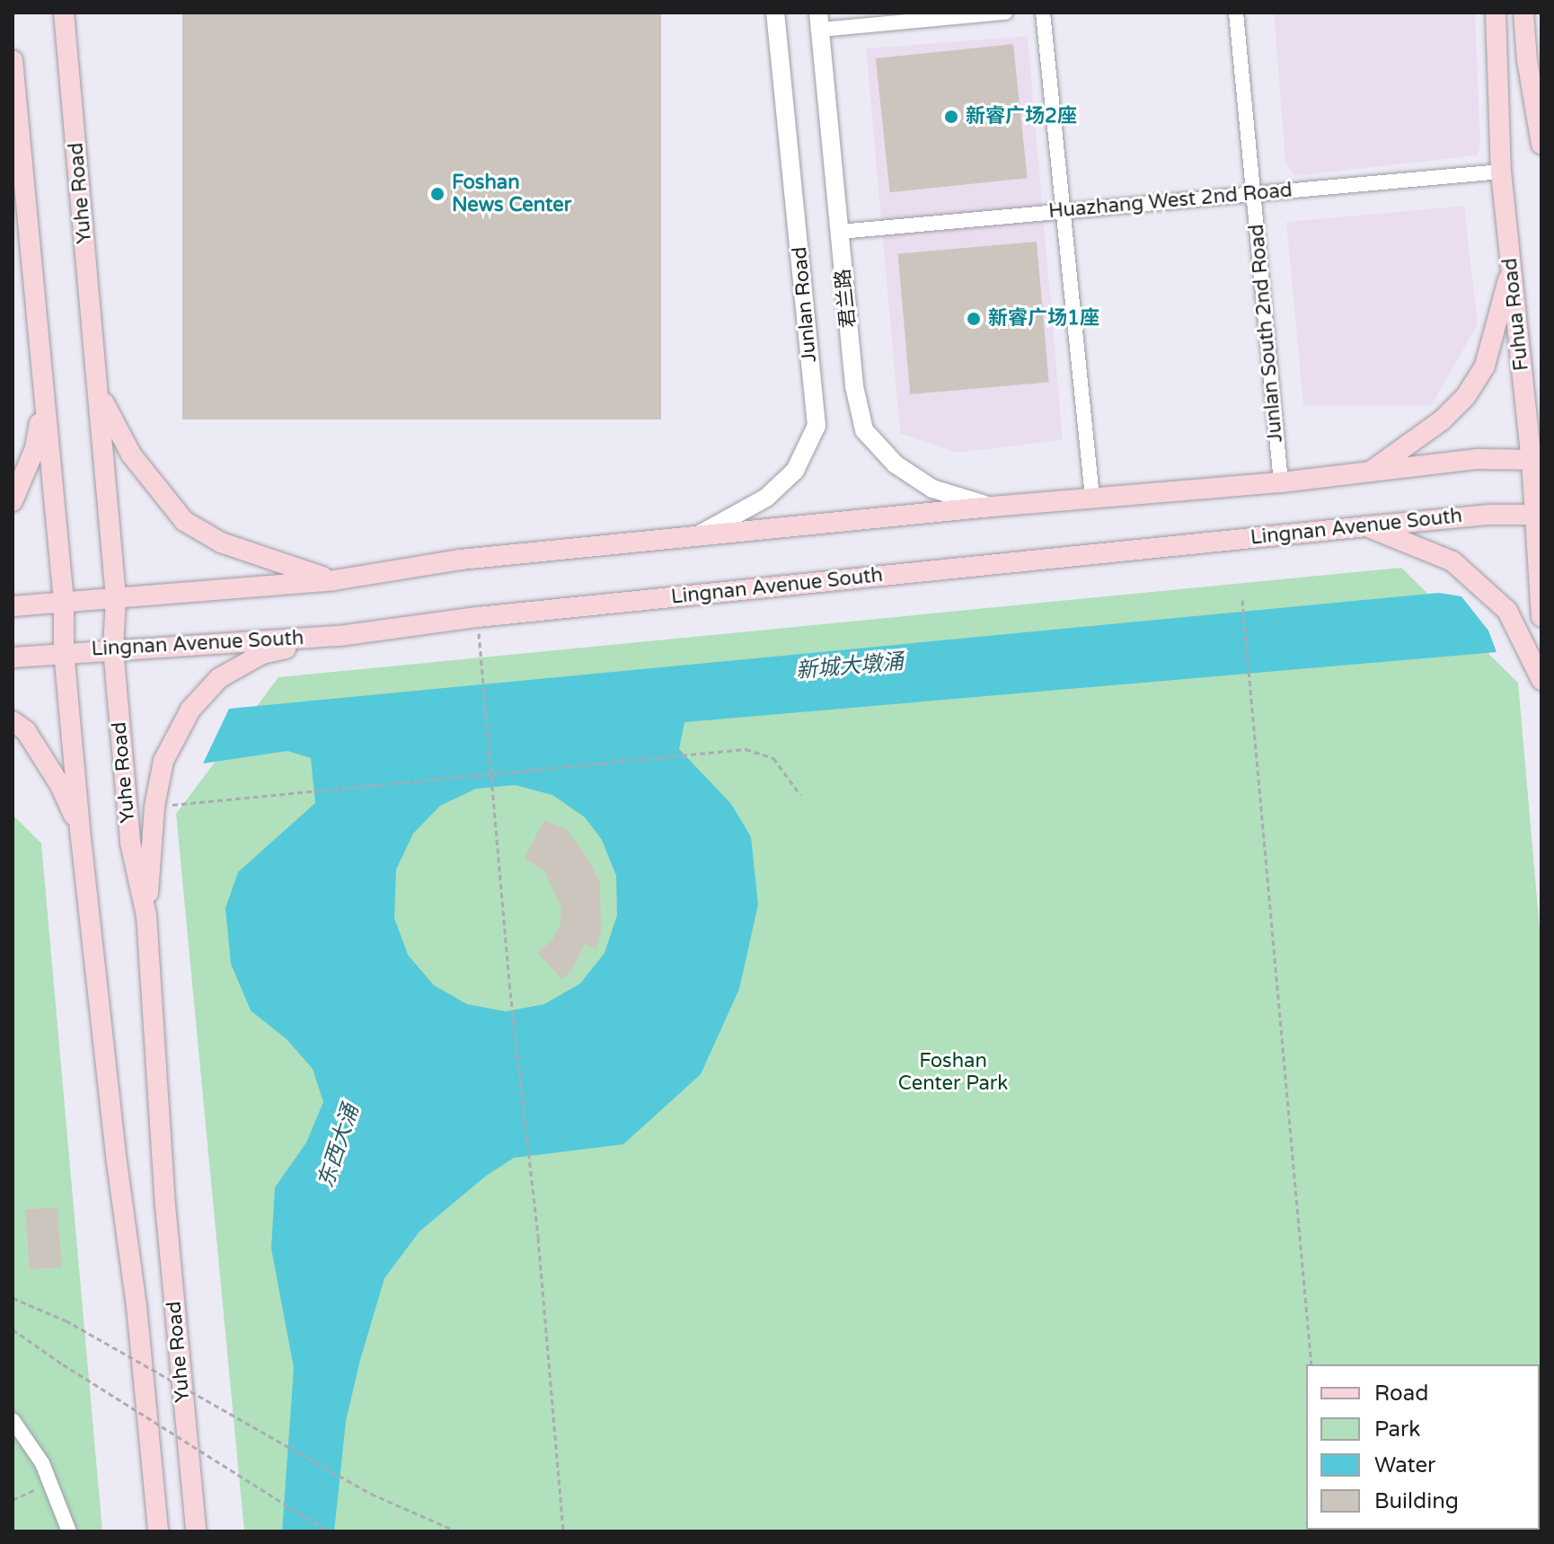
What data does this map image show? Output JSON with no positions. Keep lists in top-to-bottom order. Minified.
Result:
{"streets":{"main road":["Yuhe Road","Fuhua Road","Lingnan Avenue South"],"street":["Huazhang West 2nd Road","君兰路","Junlan Road","Junlan South 2nd Road"]},"crossings":[["Yuhe Road","Lingnan Avenue South"],["Huazhang West 2nd Road","君兰路"],["Huazhang West 2nd Road","Fuhua Road"],["Huazhang West 2nd Road","Junlan South 2nd Road"],["Fuhua Road","Lingnan Avenue South"]],"water":["新城大墩涌","东西大涌"],"parks":["Foshan Center Park"],"places":["新睿广场2座","Foshan News Center","新睿广场1座"],"legend":["Road","Park","Water","Building"]}
